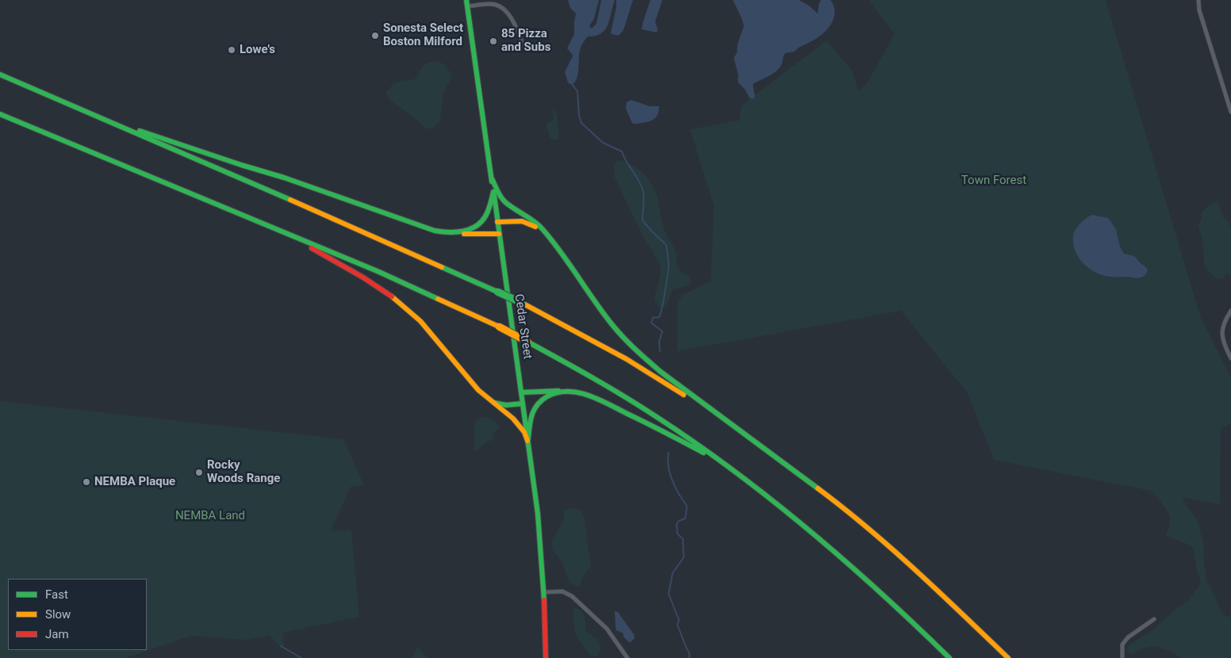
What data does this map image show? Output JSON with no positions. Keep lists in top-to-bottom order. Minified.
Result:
{"streets":{"main road":["Cedar Street"]},"parks":["Town Forest","NEMBA Land"],"places":["Sonesta Select Boston Milford","85 Pizza and Subs","Lowe's","Rocky Woods Range","NEMBA Plaque"],"legend":["Fast","Slow","Jam"]}
